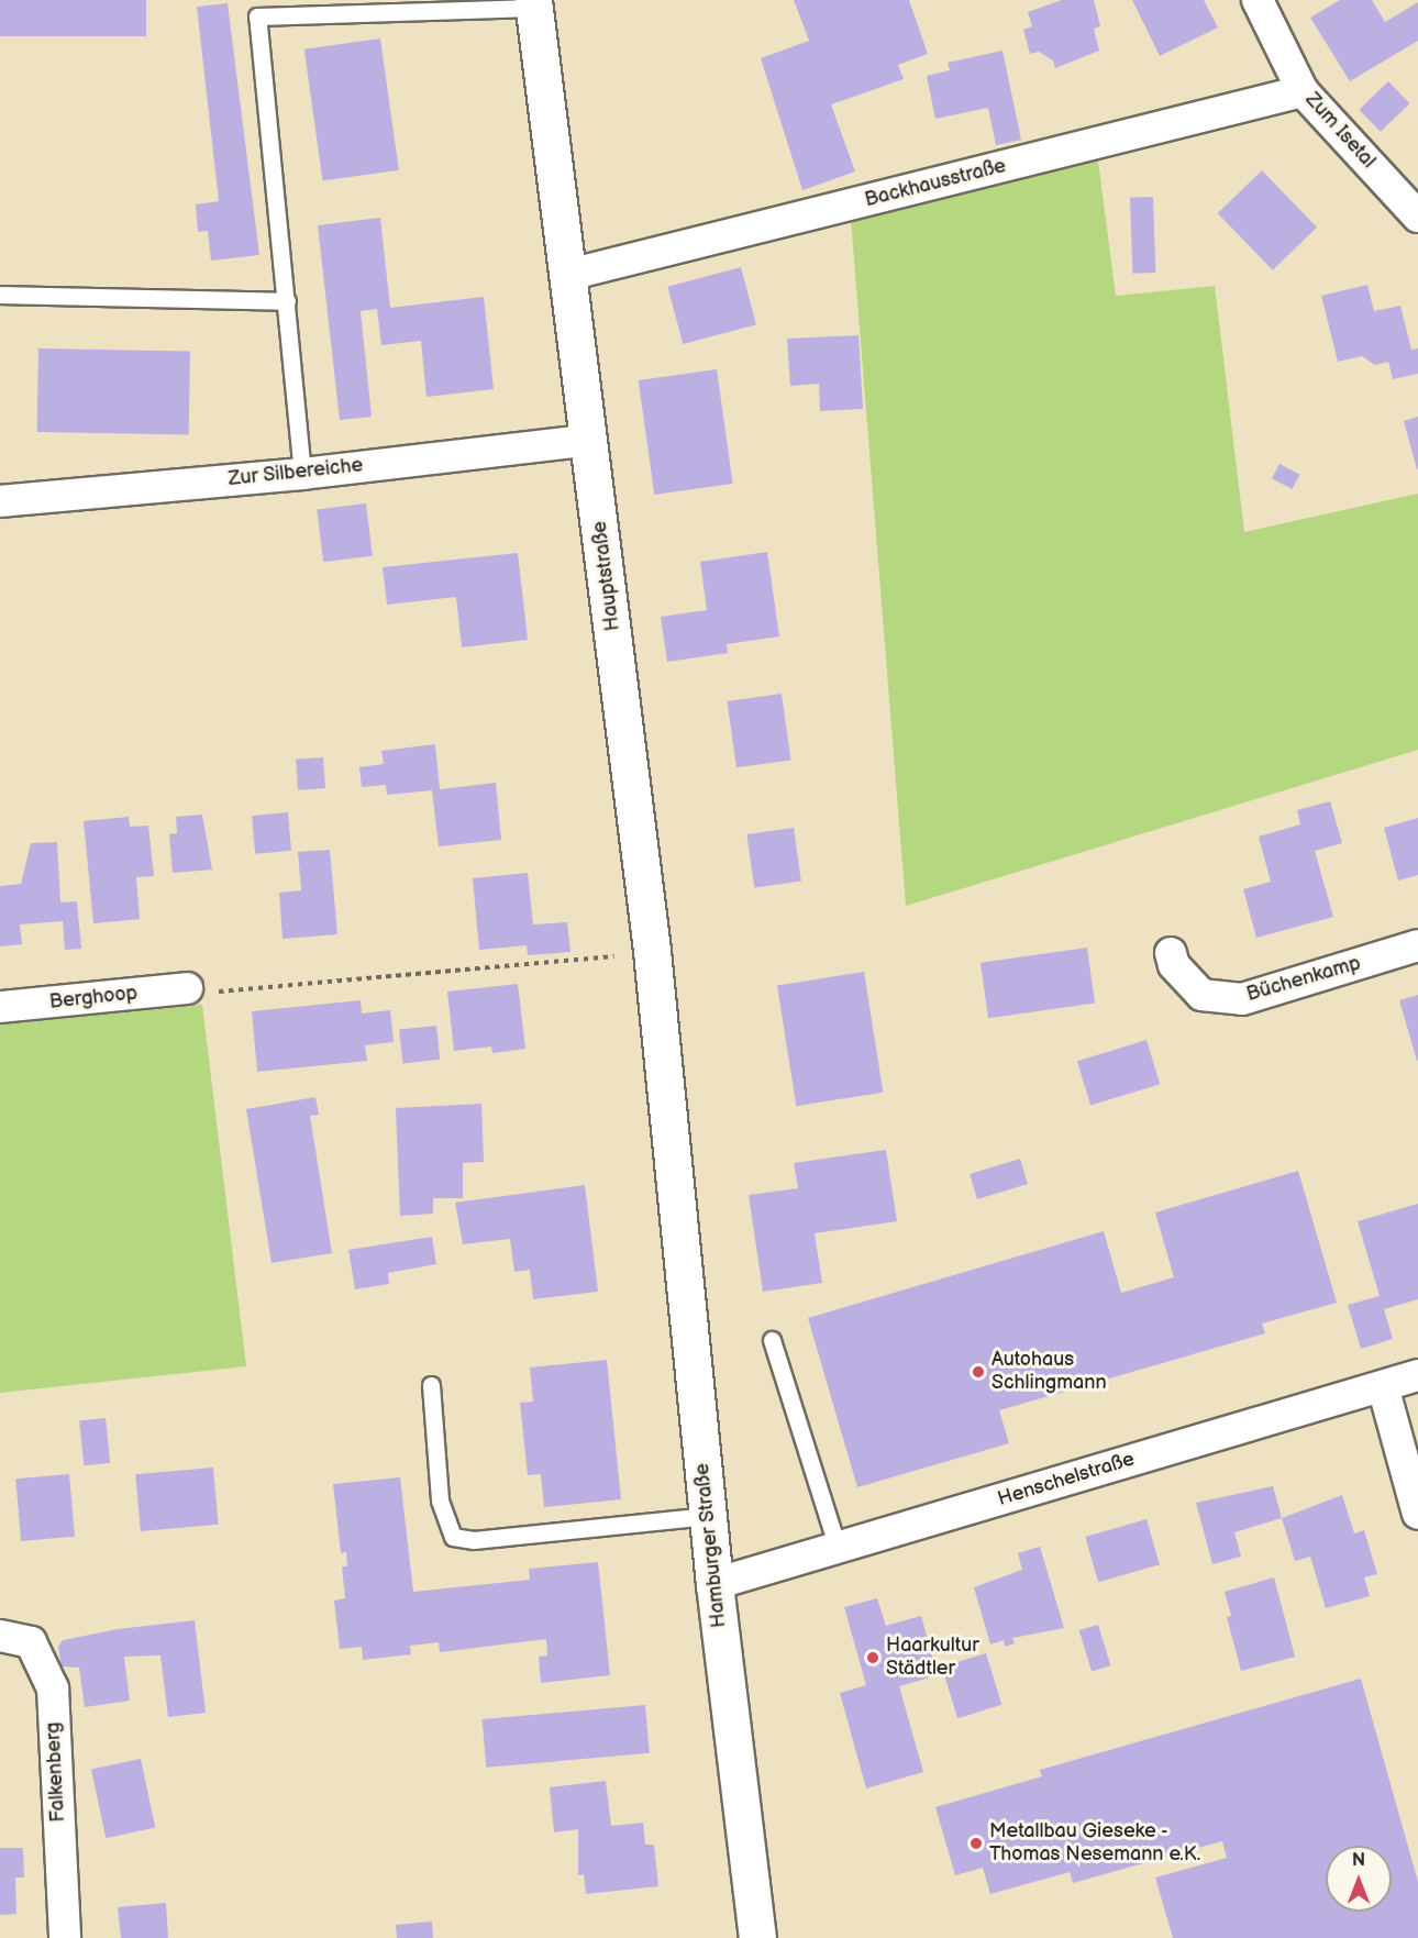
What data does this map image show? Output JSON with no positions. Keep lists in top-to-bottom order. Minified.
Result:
{"streets":{"street":["Zum Isetal","Backhausstraße","Zur Silbereiche","Hauptstraße","Büchenkamp","Berghoop","Henschelstraße","Hamburger Straße","Falkenberg"]},"crossings":[["Zum Isetal","Backhausstraße"],["Backhausstraße","Hauptstraße"],["Zur Silbereiche","Hauptstraße"],["Hauptstraße","Hamburger Straße"],["Henschelstraße","Hamburger Straße"]],"places":["Autohaus Schlingmann","Haarkultur Städtler","Metallbau Gieseke - Thomas Nesemann e.K."],"north":"top"}
